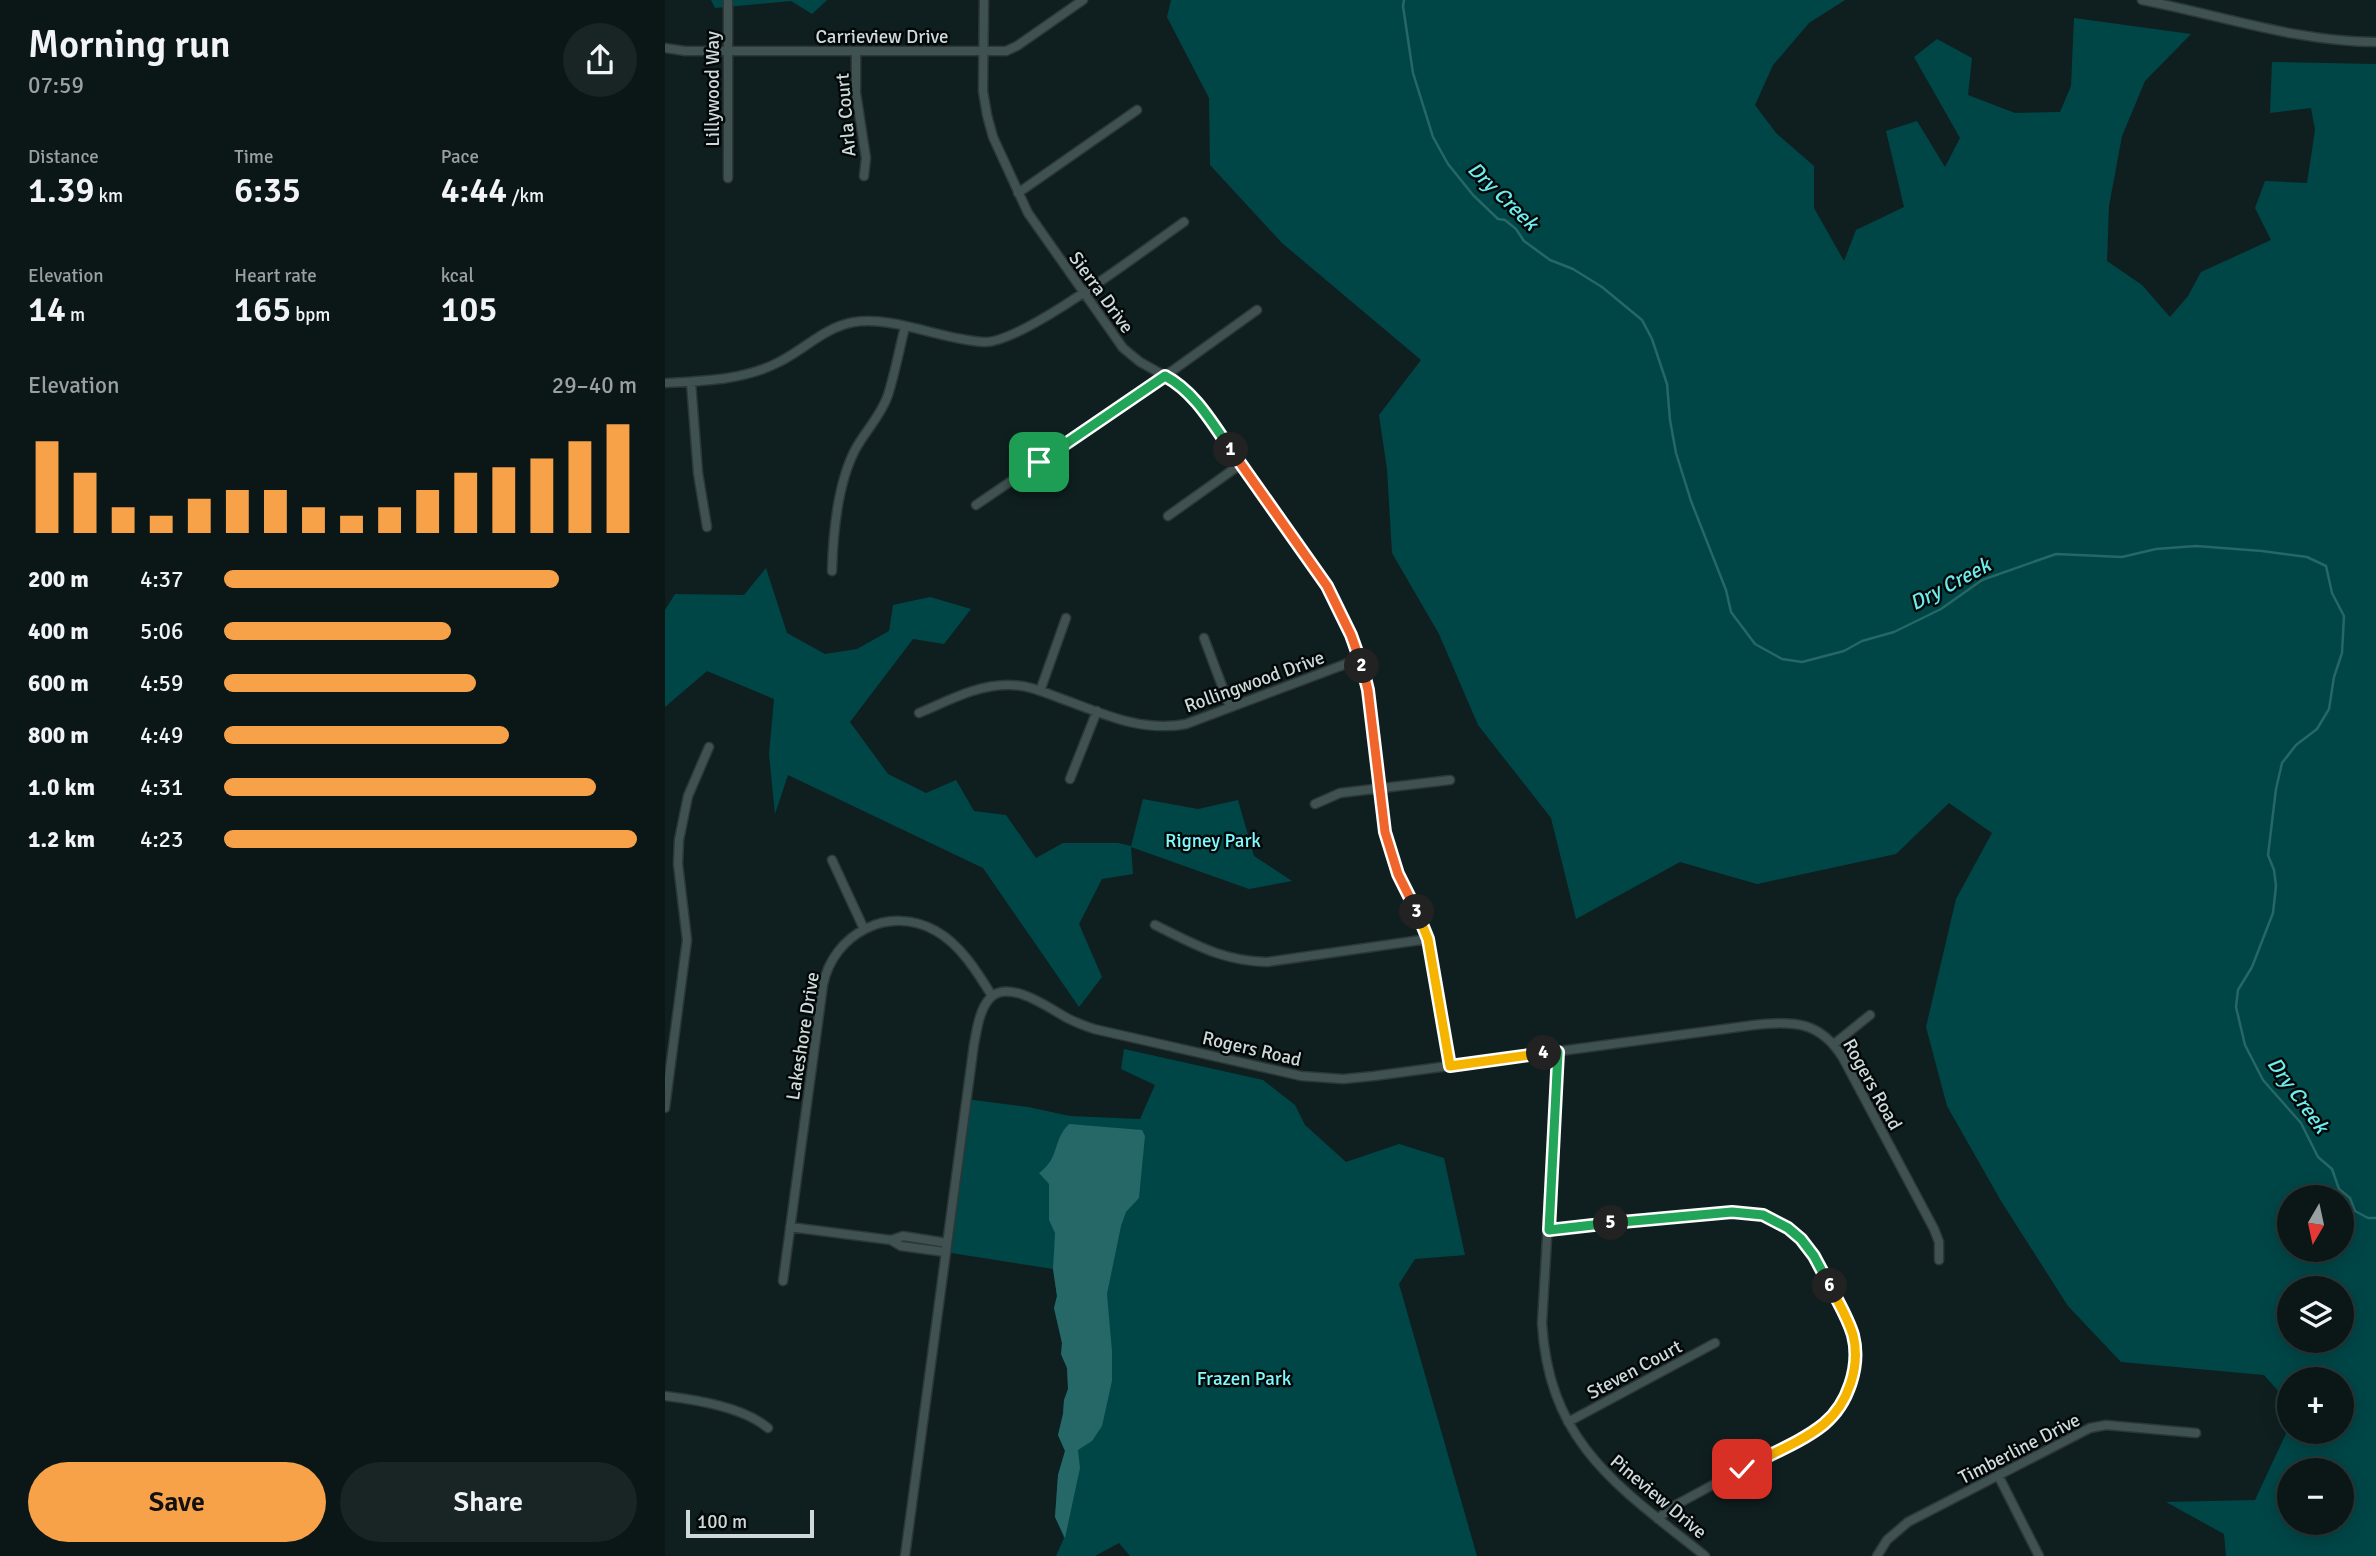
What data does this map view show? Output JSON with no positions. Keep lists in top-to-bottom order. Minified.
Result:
{"streets":{"street":["Carrieview Drive","Lillywood Way","Arla Court","Sierra Drive","Rollingwood Drive","Lakeshore Drive","Rogers Road","Steven Court","Timberline Drive","Pineview Drive"]},"crossings":[["Carrieview Drive","Lillywood Way"],["Carrieview Drive","Arla Court"],["Carrieview Drive","Sierra Drive"],["Sierra Drive","Rollingwood Drive"],["Sierra Drive","Rogers Road"],["Rogers Road","Pineview Drive"],["Steven Court","Pineview Drive"]],"water":["Dry Creek"],"parks":["Rigney Park","Frazen Park"],"scale_bar":"100 m","north":"bottom","page":{"heading":["Morning run","07:59"],"stats":[["Distance","1.39 km"],["Time","6:35"],["Pace","4:44 /km"],["Elevation","14 m"],["Heart rate","165 bpm"],["kcal","105"]],"chart":["Elevation","29–40 m"],"pins":["1","2","3","4","5","6"],"list":[{"name":"200 m","note":"4:37"},{"name":"400 m","note":"5:06"},{"name":"600 m","note":"4:59"},{"name":"800 m","note":"4:49"},{"name":"1.0 km","note":"4:31"},{"name":"1.2 km","note":"4:23"}],"map_buttons":["+","−"],"buttons":["Save","Share"],"scale":"100 m"}}
